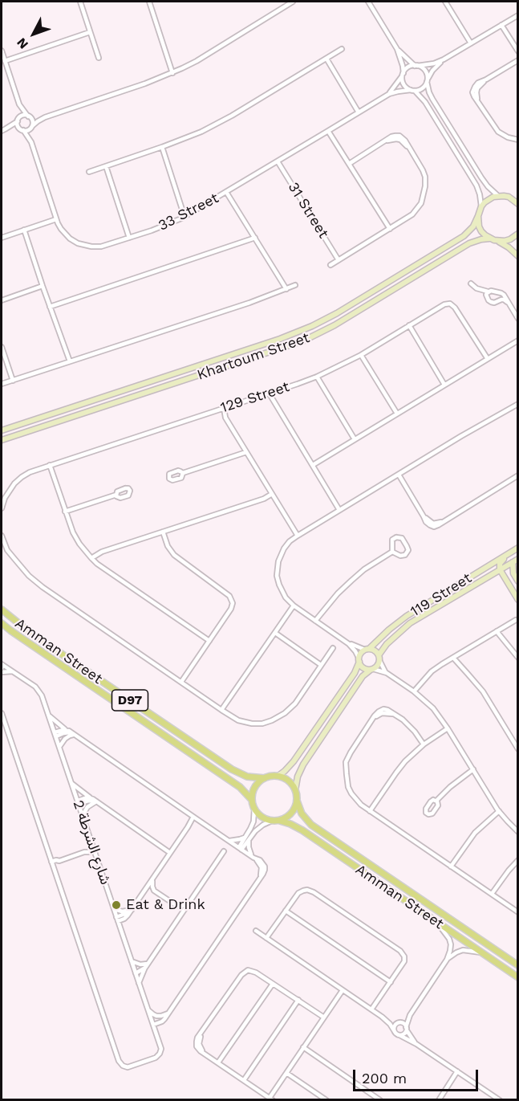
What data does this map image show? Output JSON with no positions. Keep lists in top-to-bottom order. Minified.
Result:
{"streets":{"main road":["Khartoum Street","119 Street","Amman Street","D97"],"street":["31 Street","33 Street","129 Street","شارع الشرطة 2"]},"crossings":[["31 Street","33 Street"]],"places":["Eat & Drink"],"scale_bar":"200 m","north":"bottom left"}
